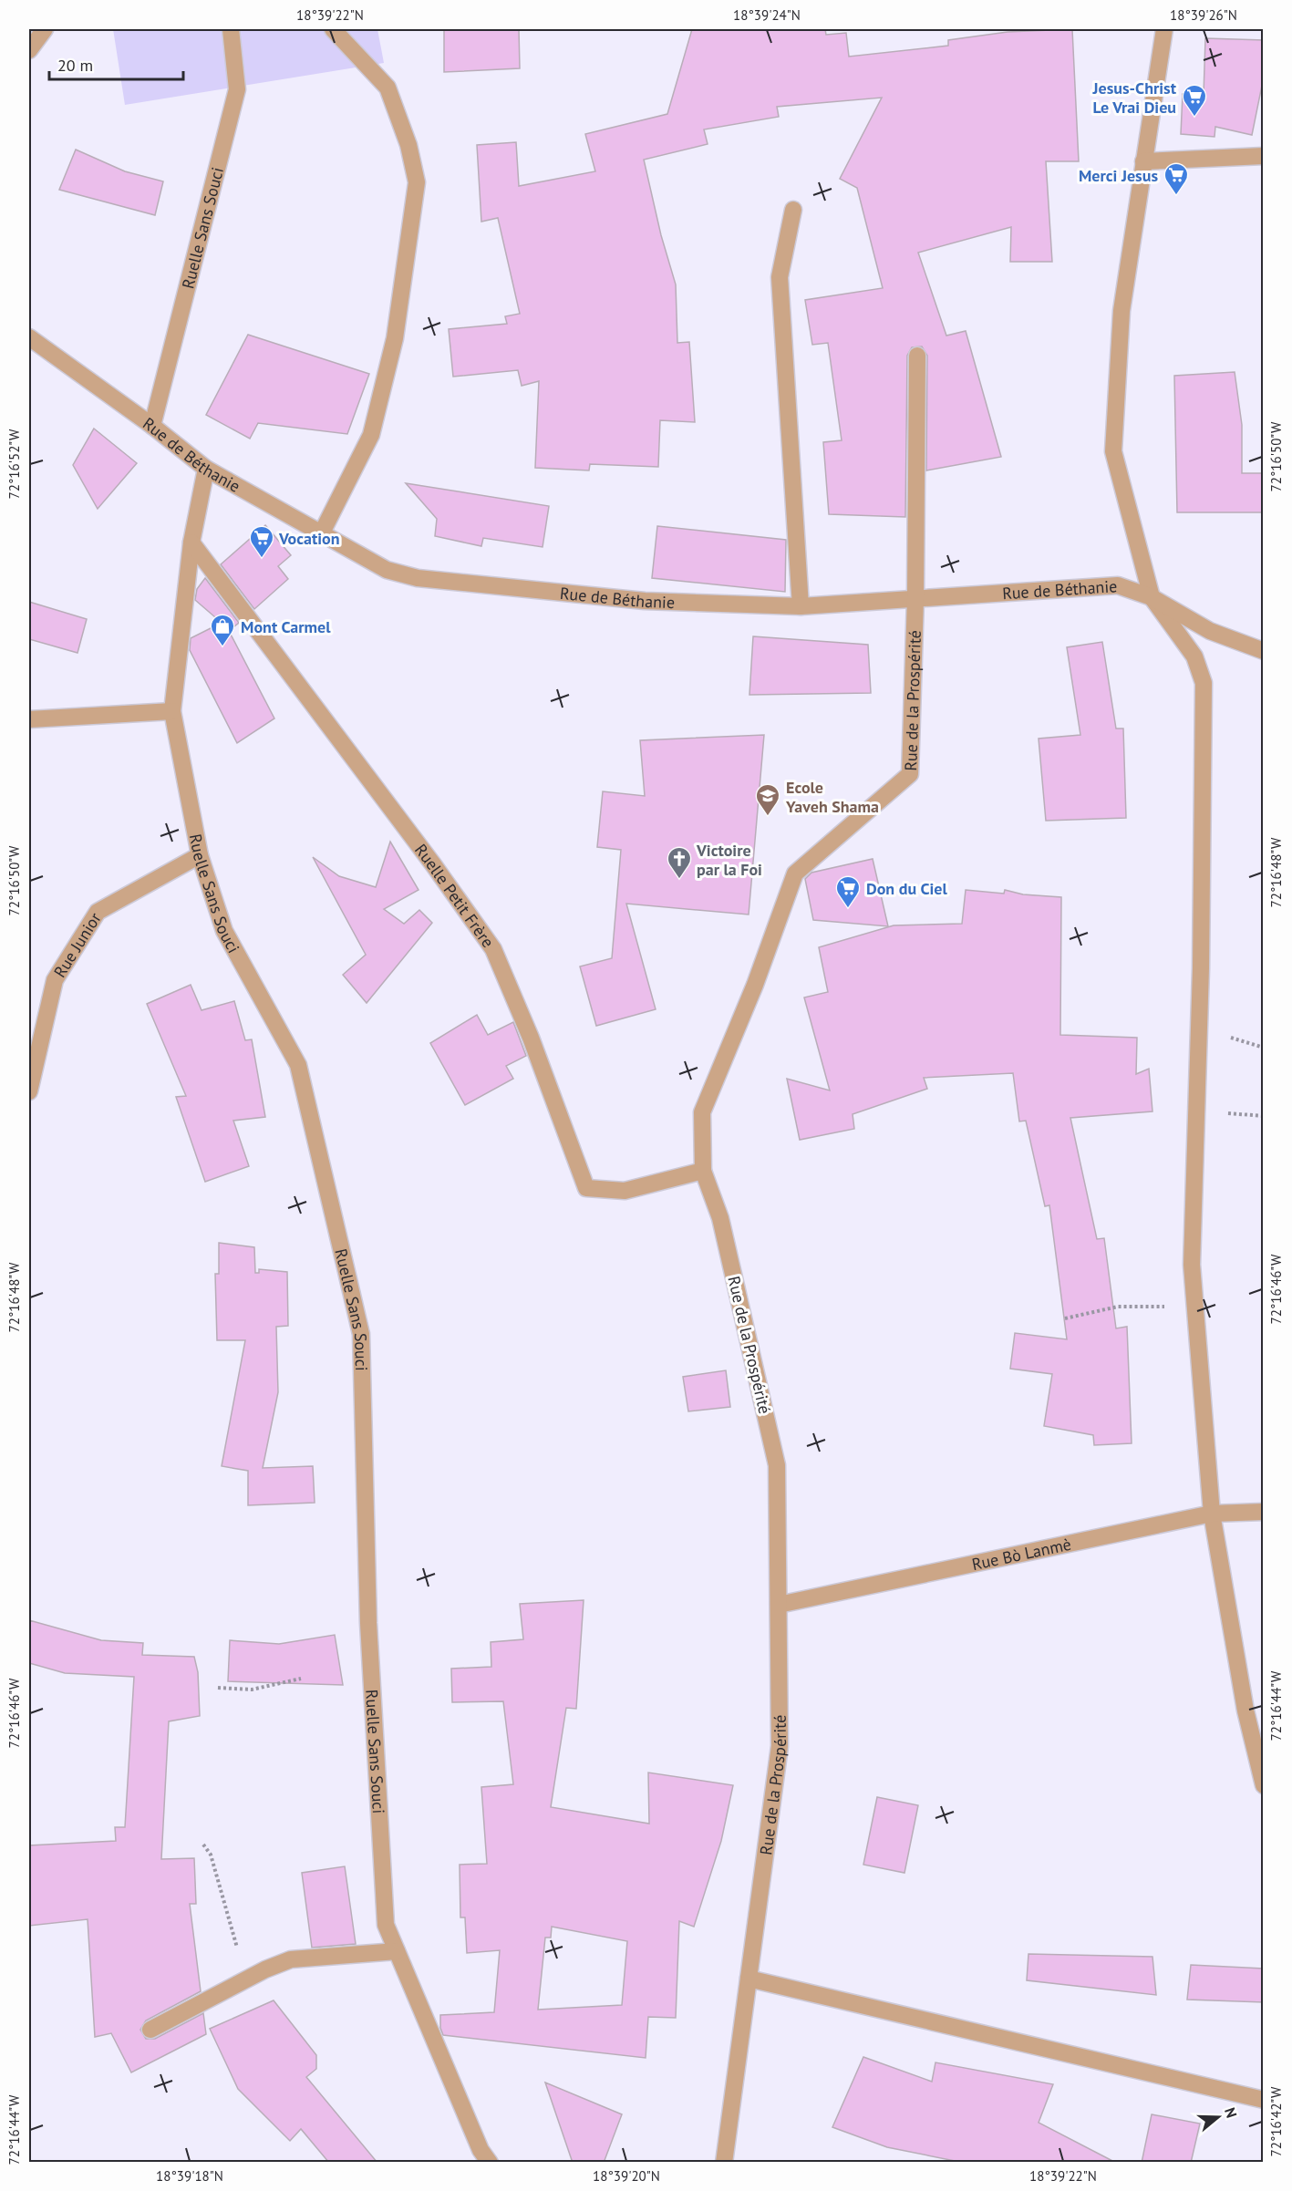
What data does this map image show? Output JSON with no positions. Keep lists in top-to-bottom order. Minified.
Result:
{"streets":{"street":["Ruelle Sans Souci","Rue de Béthanie","Rue de la Prospérité","Ruelle Petit Frère","Rue Junior","Rue Bò Lanmè"]},"crossings":[["Ruelle Sans Souci","Rue de Béthanie"],["Ruelle Sans Souci","Ruelle Petit Frère"],["Ruelle Sans Souci","Rue Junior"],["Rue de Béthanie","Rue de la Prospérité"],["Rue de la Prospérité","Ruelle Petit Frère"],["Rue de la Prospérité","Rue Bò Lanmè"]],"places":{"supermarket":["Jesus-Christ Le Vrai Dieu","Merci Jesus","Vocation","Don du Ciel"],"shop":["Mont Carmel"],"school or university":["Ecole Yaveh Shama"],"church":["Victoire par la Foi"]},"scale_bar":"20 m","north":"right","coordinates":["18°39'22\"N","18°39'24\"N","18°39'26\"N","72°16'50\"W","72°16'52\"W","72°16'48\"W","72°16'46\"W","72°16'44\"W","72°16'42\"W","18°39'18\"N","18°39'20\"N"]}
